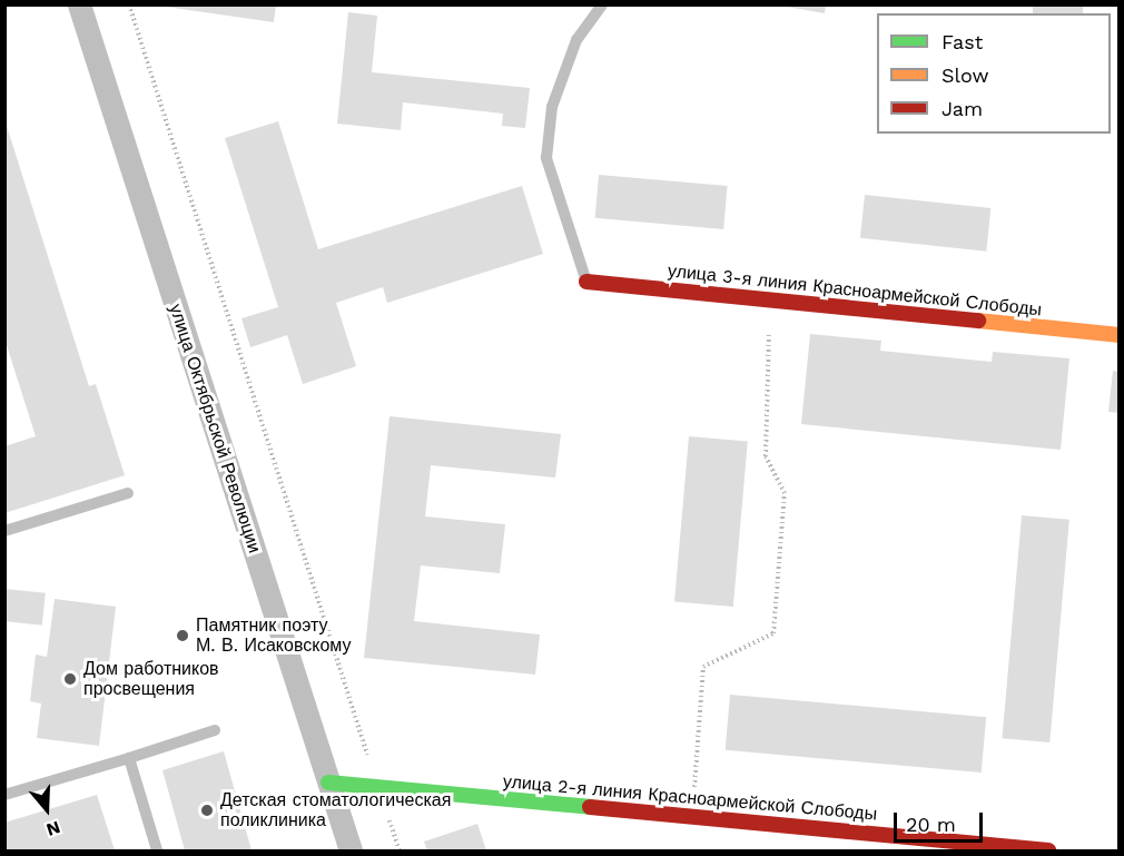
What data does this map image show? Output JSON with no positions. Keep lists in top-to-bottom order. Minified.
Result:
{"streets":{"street":["улица 3-я линия Красноармейской Слободы","улица Октябрьской Революции","улица 2-я линия Красноармейской Слободы"]},"crossings":[["улица Октябрьской Революции","улица 2-я линия Красноармейской Слободы"]],"places":["Памятник поэту М. В. Исаковскому","Дом работников просвещения","Детская стоматологическая поликлиника"],"legend":["Fast","Slow","Jam"],"scale_bar":"20 m","north":"bottom"}
